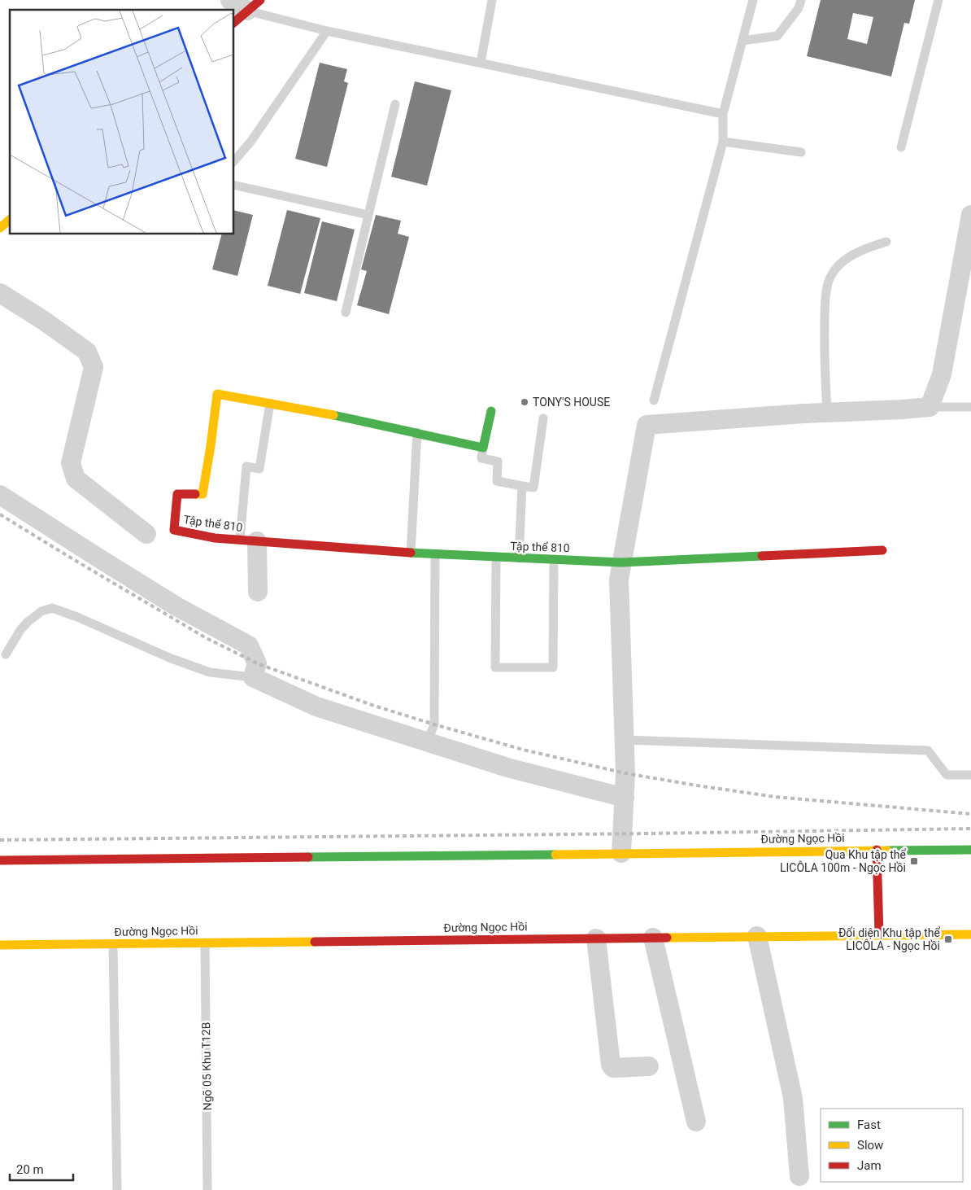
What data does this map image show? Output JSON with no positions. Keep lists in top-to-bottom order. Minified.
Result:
{"streets":{"main road":["Tập thể 810","Đường Ngọc Hồi"],"lane":["Ngõ 05 Khu T12B"]},"crossings":[["Đường Ngọc Hồi","Ngõ 05 Khu T12B"]],"places":{"other":["TONY'S HOUSE"],"transit":["Qua Khu tập thể LICÔLA 100m - Ngọc Hồi","Đối diện Khu tập thể LICÔLA - Ngọc Hồi"]},"legend":["Fast","Slow","Jam"],"scale_bar":"20 m"}
